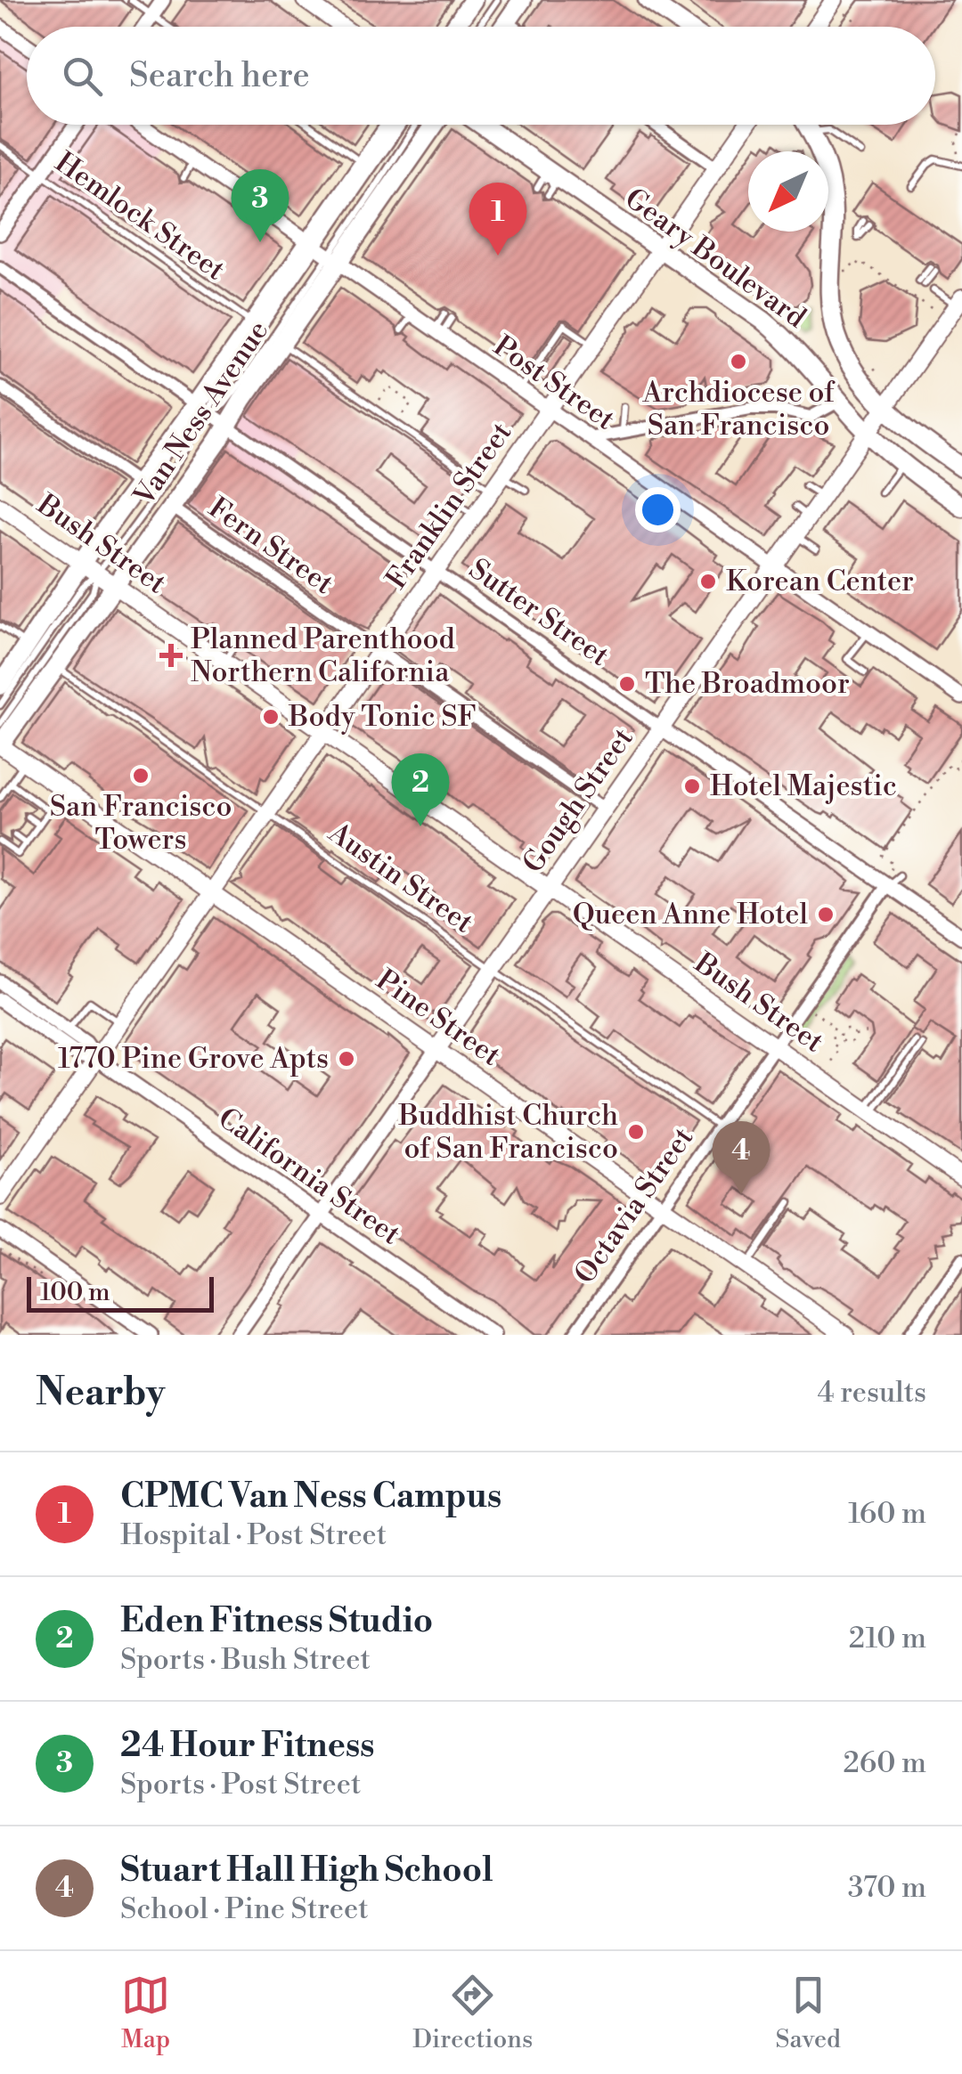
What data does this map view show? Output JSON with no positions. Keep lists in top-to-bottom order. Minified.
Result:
{"streets":{"main road":["Geary Boulevard","Van Ness Avenue","Franklin Street","Bush Street","Gough Street","Pine Street"],"street":["Post Street","Fern Street","Sutter Street","California Street","Octavia Street"],"lane":["Hemlock Street","Austin Street"]},"crossings":[["Hemlock Street","Van Ness Avenue"],["Geary Boulevard","Franklin Street"],["Geary Boulevard","Gough Street"],["Post Street","Van Ness Avenue"],["Post Street","Franklin Street"],["Post Street","Gough Street"],["Van Ness Avenue","Bush Street"],["Van Ness Avenue","Fern Street"],["Van Ness Avenue","Sutter Street"],["Van Ness Avenue","Austin Street"],["Van Ness Avenue","Pine Street"],["Franklin Street","Bush Street"],["Franklin Street","Fern Street"],["Franklin Street","Sutter Street"],["Franklin Street","Austin Street"],["Franklin Street","Pine Street"],["Franklin Street","California Street"],["Bush Street","Gough Street"],["Bush Street","Octavia Street"],["Fern Street","Gough Street"],["Sutter Street","Gough Street"],["Sutter Street","Octavia Street"],["Gough Street","Austin Street"],["Gough Street","Pine Street"],["Gough Street","California Street"],["Austin Street","Octavia Street"],["Pine Street","Octavia Street"]],"places":{"other":["Archdiocese of San Francisco","Korean Center","The Broadmoor","Body Tonic SF","San Francisco Towers","Hotel Majestic","Queen Anne Hotel","1770 Pine Grove Apts","Buddhist Church of San Francisco"],"health":["Planned Parenthood Northern California"]},"scale_bar":"100 m","north":"bottom left","page":{"search":"Search here","pins":["3","1","2","4"],"scale":"100 m","heading":["Nearby","4 results"],"list":[{"mark":"1","name":"CPMC Van Ness Campus","note":"Hospital · Post Street","value":"160 m"},{"mark":"2","name":"Eden Fitness Studio","note":"Sports · Bush Street","value":"210 m"},{"mark":"3","name":"24 Hour Fitness","note":"Sports · Post Street","value":"260 m"},{"mark":"4","name":"Stuart Hall High School","note":"School · Pine Street","value":"370 m"}],"nav":["Map","Directions","Saved"]}}
